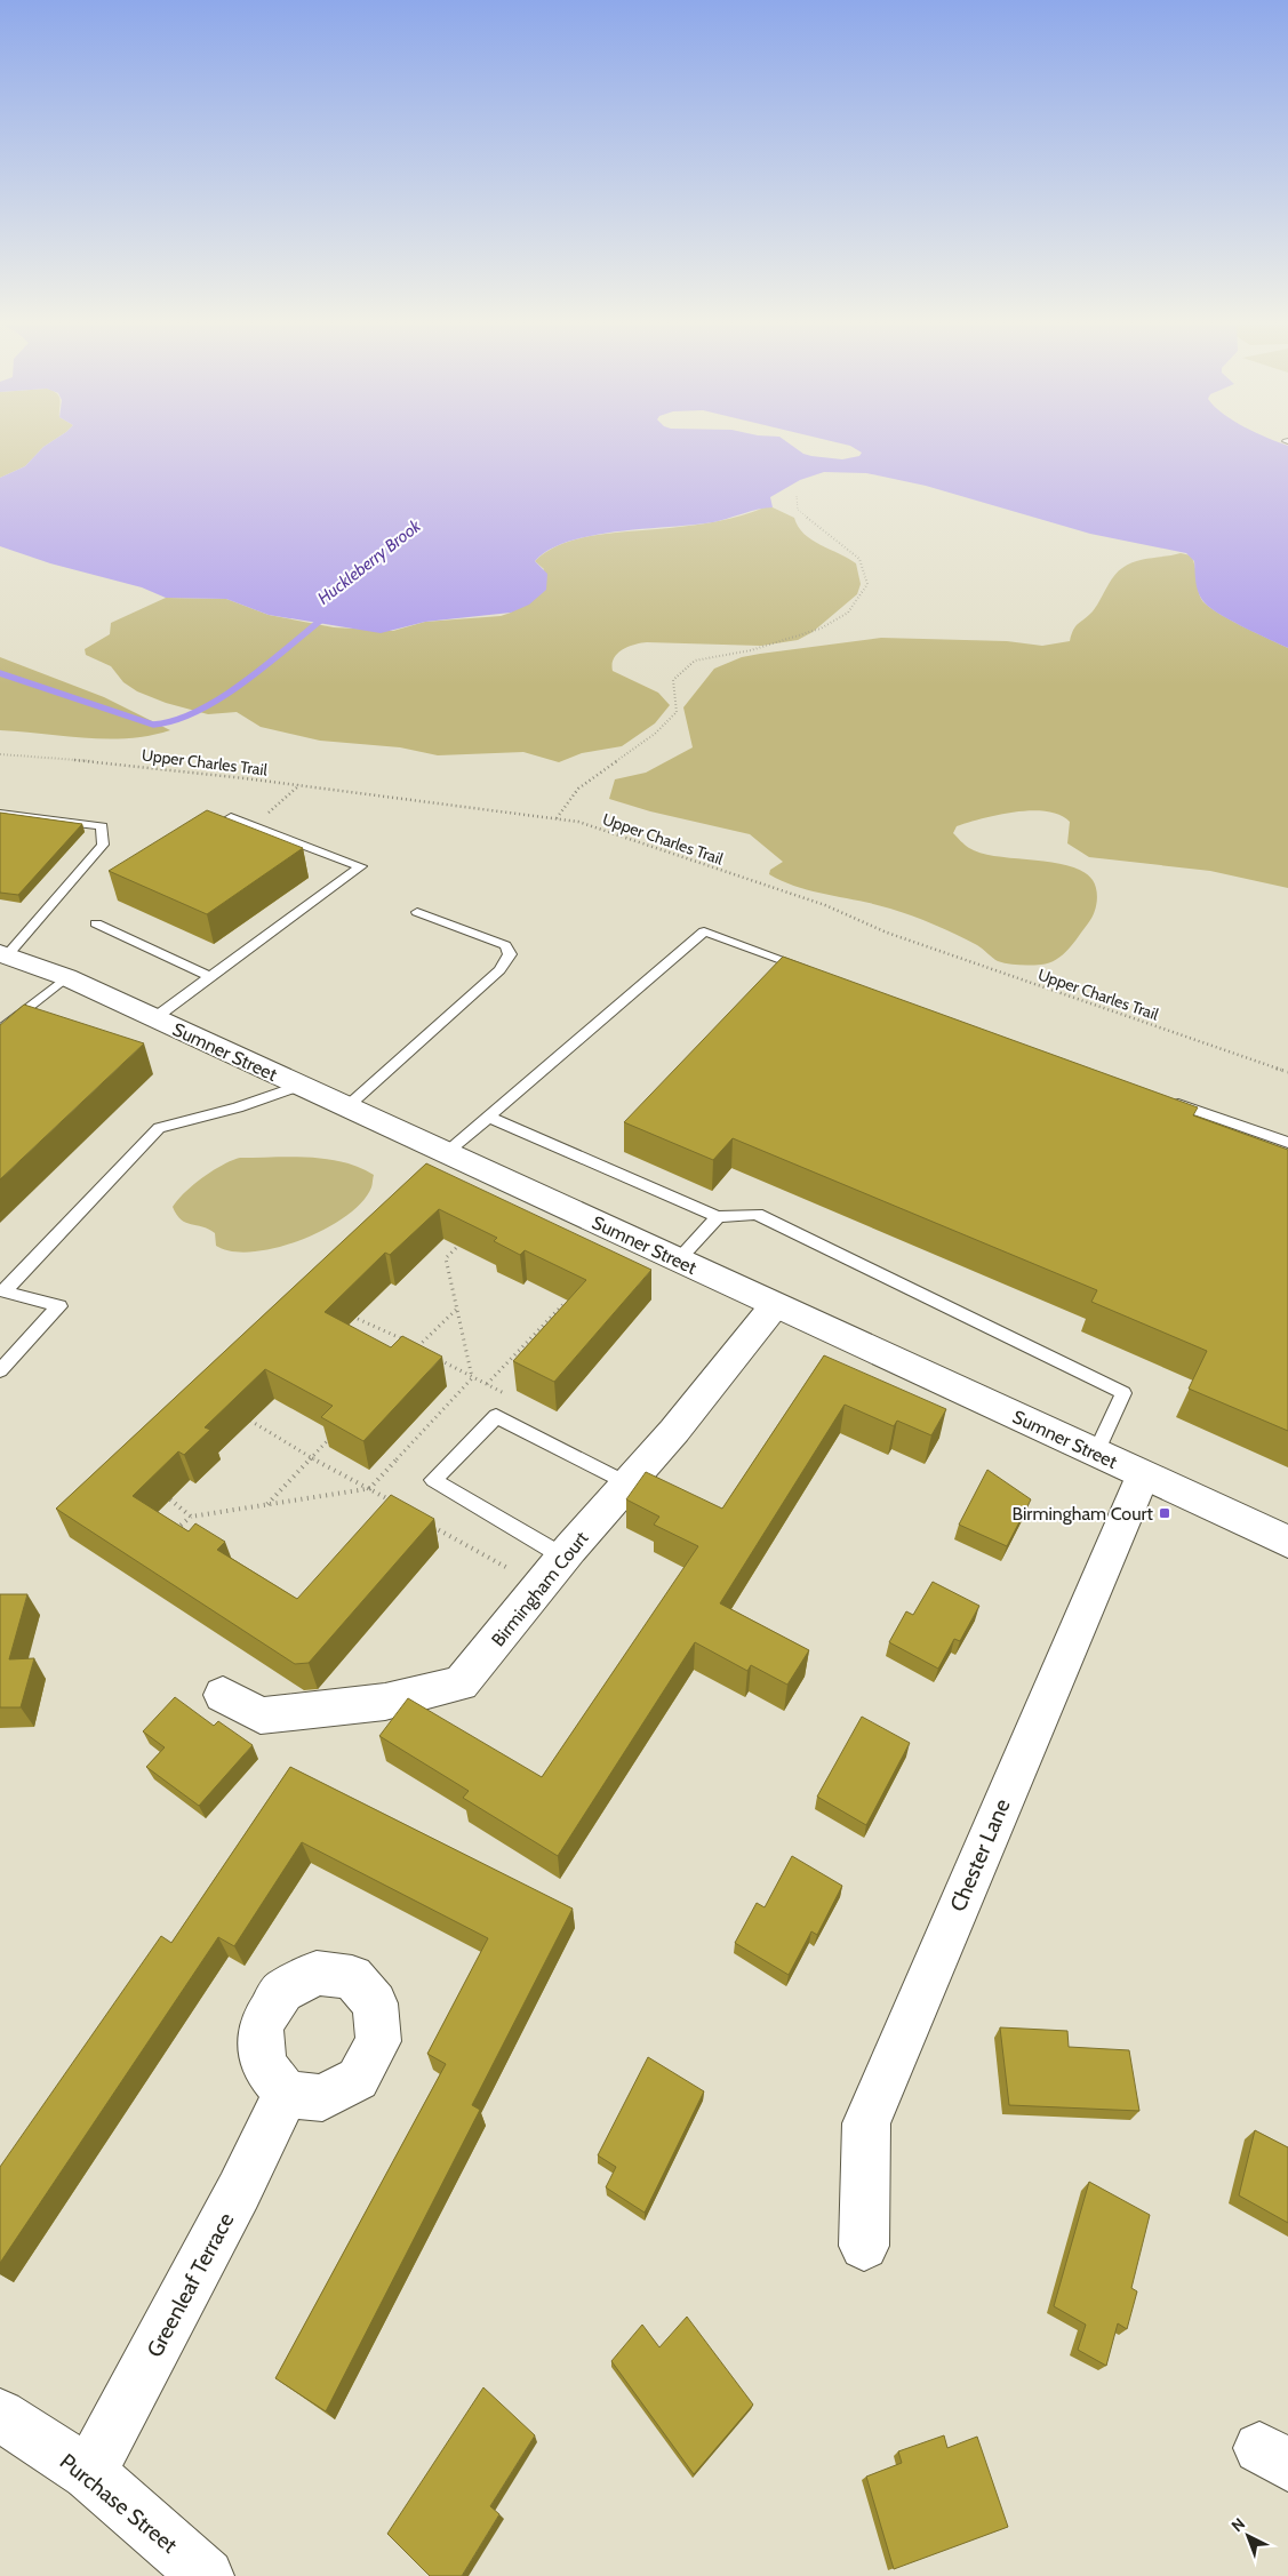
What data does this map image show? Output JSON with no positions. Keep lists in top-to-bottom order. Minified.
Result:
{"streets":{"street":["Sumner Street","Birmingham Court","Chester Lane","Greenleaf Terrace","Purchase Street"],"path":["Upper Charles Trail"]},"crossings":[["Sumner Street","Birmingham Court"],["Sumner Street","Chester Lane"],["Greenleaf Terrace","Purchase Street"]],"water":["Huckleberry Brook"],"places":{"transit":["Birmingham Court"]},"north":"top left"}
